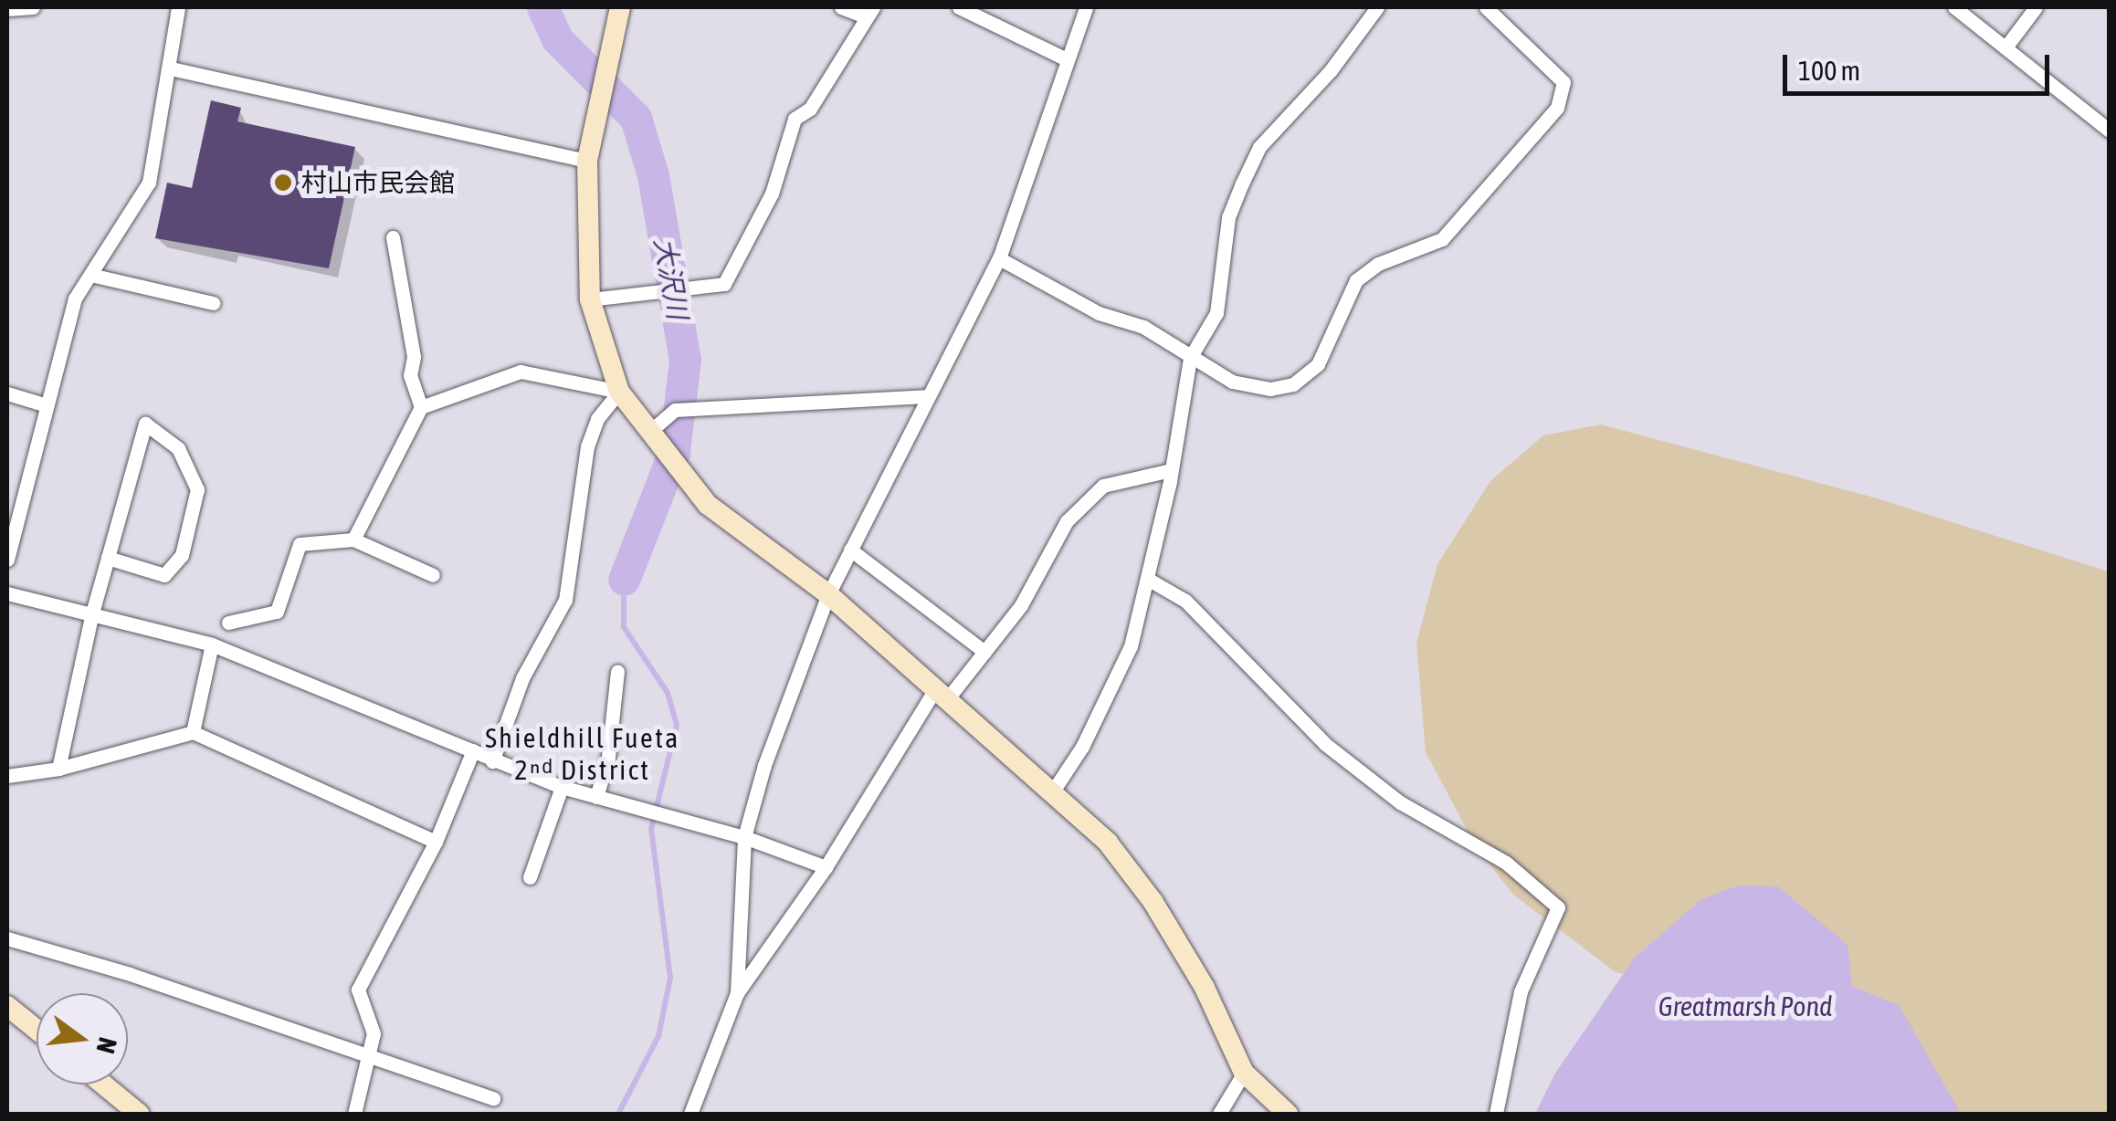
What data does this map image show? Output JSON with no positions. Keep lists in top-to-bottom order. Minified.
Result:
{"districts":["Shieldhill Fueta 2ⁿᵈ District"],"water":["大沢川","Greatmarsh Pond"],"places":["村山市民会館"],"scale_bar":"100 m","north":"right"}
